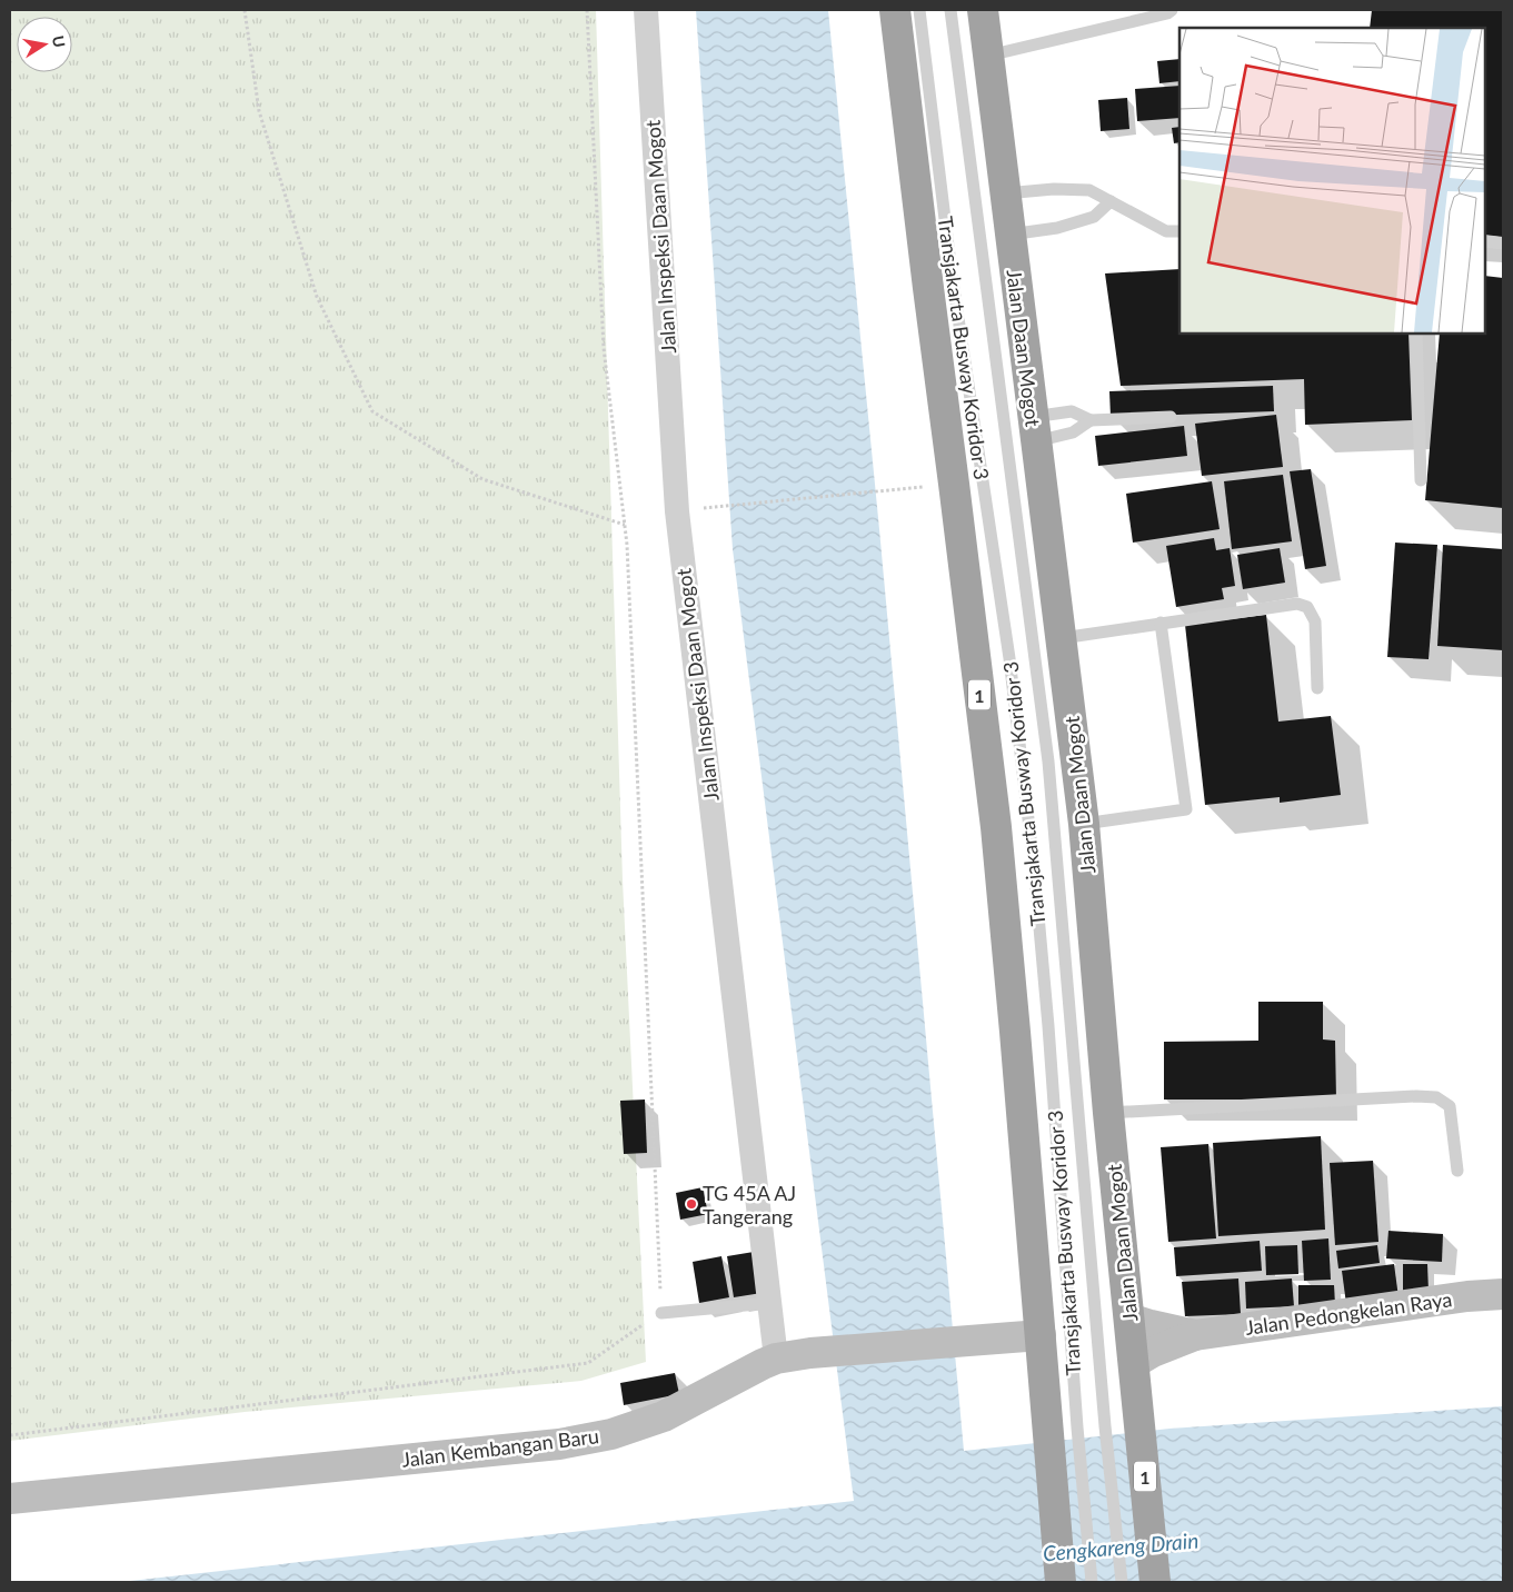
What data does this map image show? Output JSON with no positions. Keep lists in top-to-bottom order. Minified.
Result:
{"streets":{"highway":["Jalan Daan Mogot","1"],"main road":["Jalan Pedongkelan Raya","Jalan Kembangan Baru"],"street":["Jalan Inspeksi Daan Mogot"],"lane":["Transjakarta Busway Koridor 3"]},"crossings":[["Jalan Inspeksi Daan Mogot","Jalan Kembangan Baru"],["Jalan Daan Mogot","Jalan Pedongkelan Raya"],["1","Jalan Kembangan Baru"]],"water":["Cengkareng Drain"],"places":["TG 45A AJ Tangerang"],"north":"right"}
